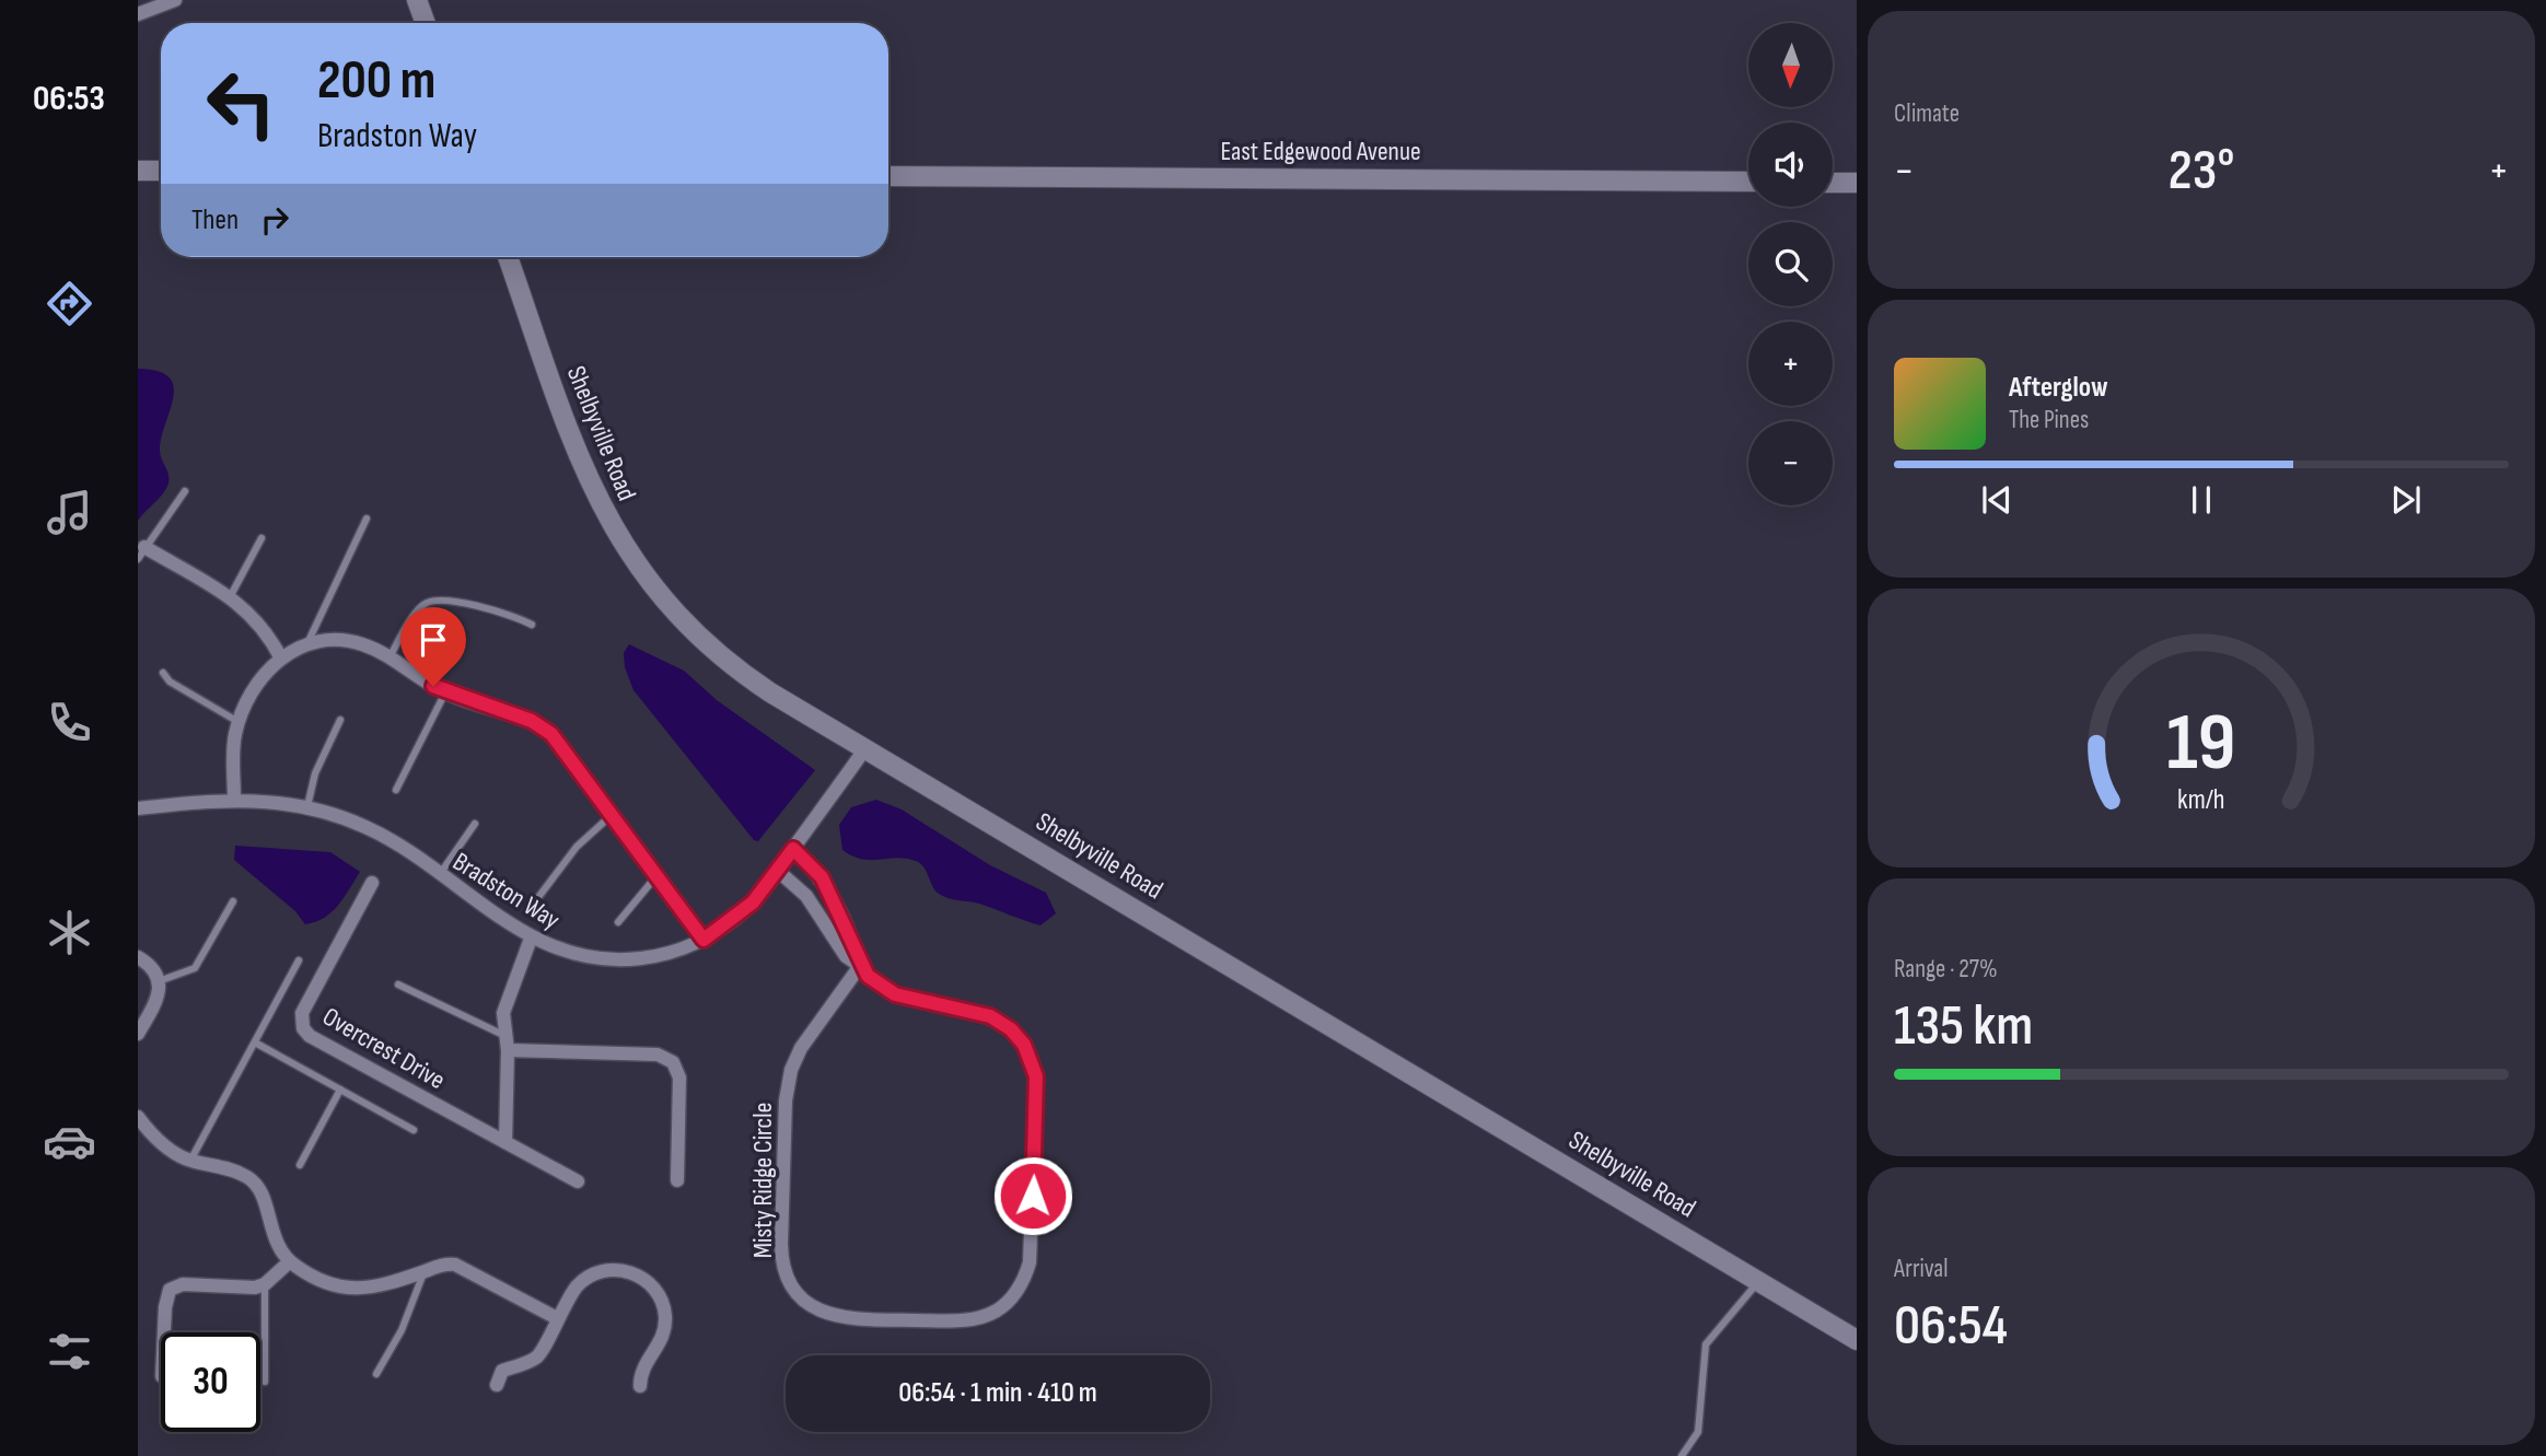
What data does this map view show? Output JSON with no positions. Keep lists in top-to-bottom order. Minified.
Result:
{"streets":{"main road":["East Edgewood Avenue","Shelbyville Road"],"street":["Bradston Way","Overcrest Drive","Misty Ridge Circle"]},"crossings":[["Shelbyville Road","Bradston Way"],["Bradston Way","Misty Ridge Circle"]],"north":"bottom","page":{"tabs":"06:53","tile":["Climate",["Range · 27%","135 km"],["Arrival","06:54"]],"map_buttons":["+","−"],"turn":["200 m","Bradston Way"],"heat":["−","23°","+"],"then":"Then","song":["Afterglow","The Pines"],"limit":"30","trip":"06:54 · 1 min · 410 m","gauge":["19","km/h"]}}
